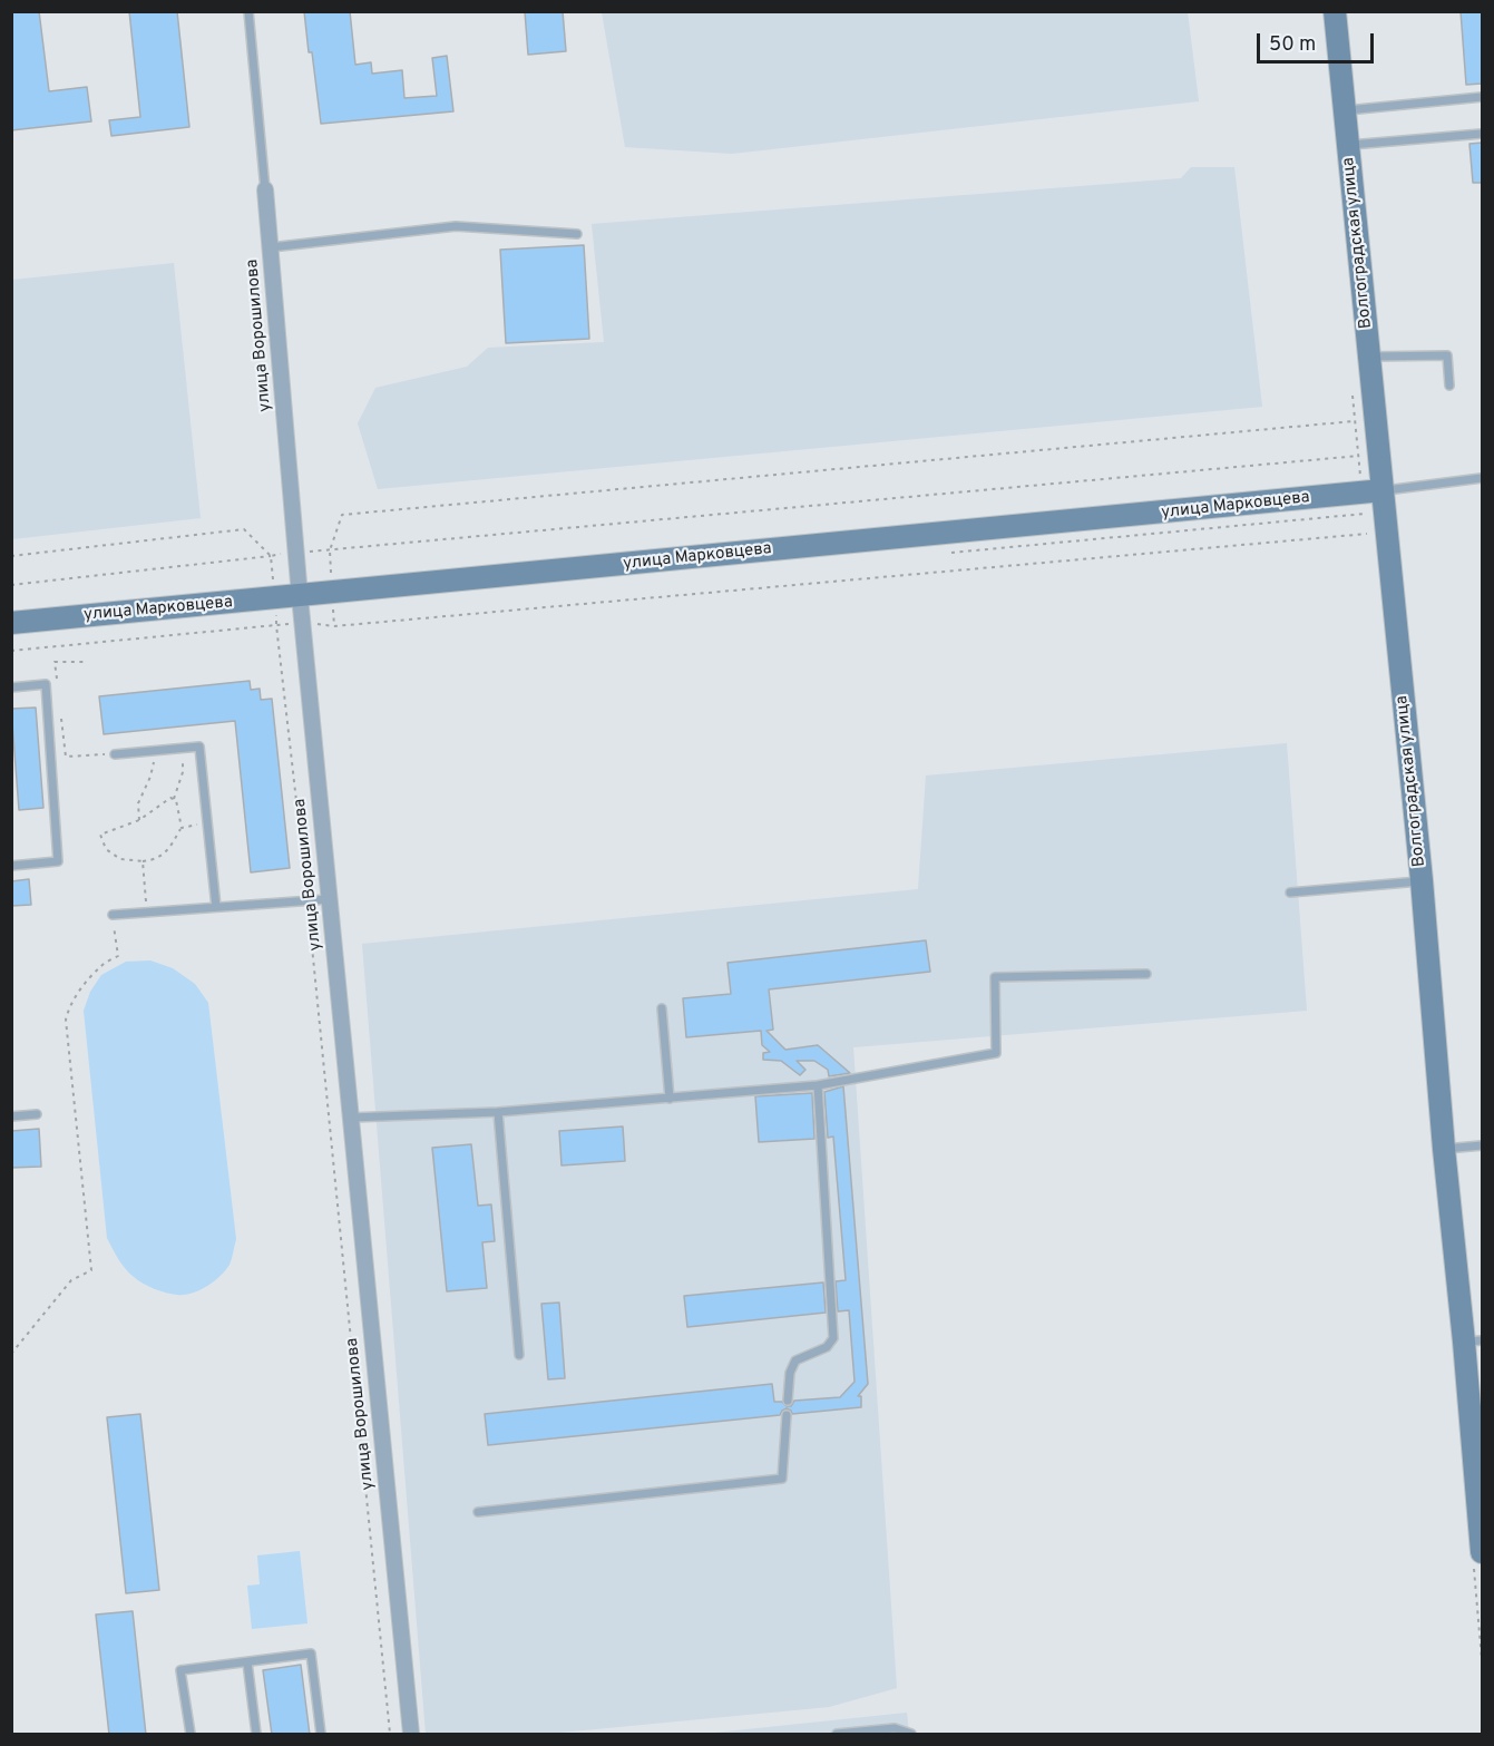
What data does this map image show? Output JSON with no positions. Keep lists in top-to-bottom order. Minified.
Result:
{"streets":{"main road":["Волгоградская улица","улица Марковцева"],"street":["улица Ворошилова"]},"crossings":[["Волгоградская улица","улица Марковцева"],["улица Ворошилова","улица Марковцева"]],"scale_bar":"50 m"}
